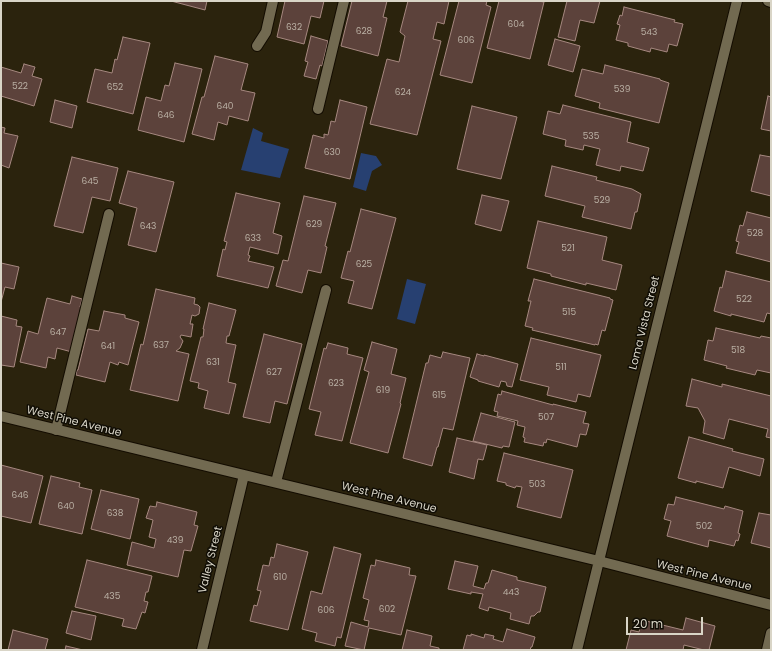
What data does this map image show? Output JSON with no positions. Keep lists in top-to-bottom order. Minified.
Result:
{"streets":{"street":["Loma Vista Street","West Pine Avenue","Valley Street"]},"crossings":[["Loma Vista Street","West Pine Avenue"],["West Pine Avenue","Valley Street"]],"house_numbers":["604","632","628","543","606","522","652","539","624","640","646","535","630","645","529","629","643","528","633","521","625","522","515","647","637","641","518","631","511","627","623","619","615","507","503","646","640","638","502","439","610","443","435","602","606"],"scale_bar":"20 m"}
